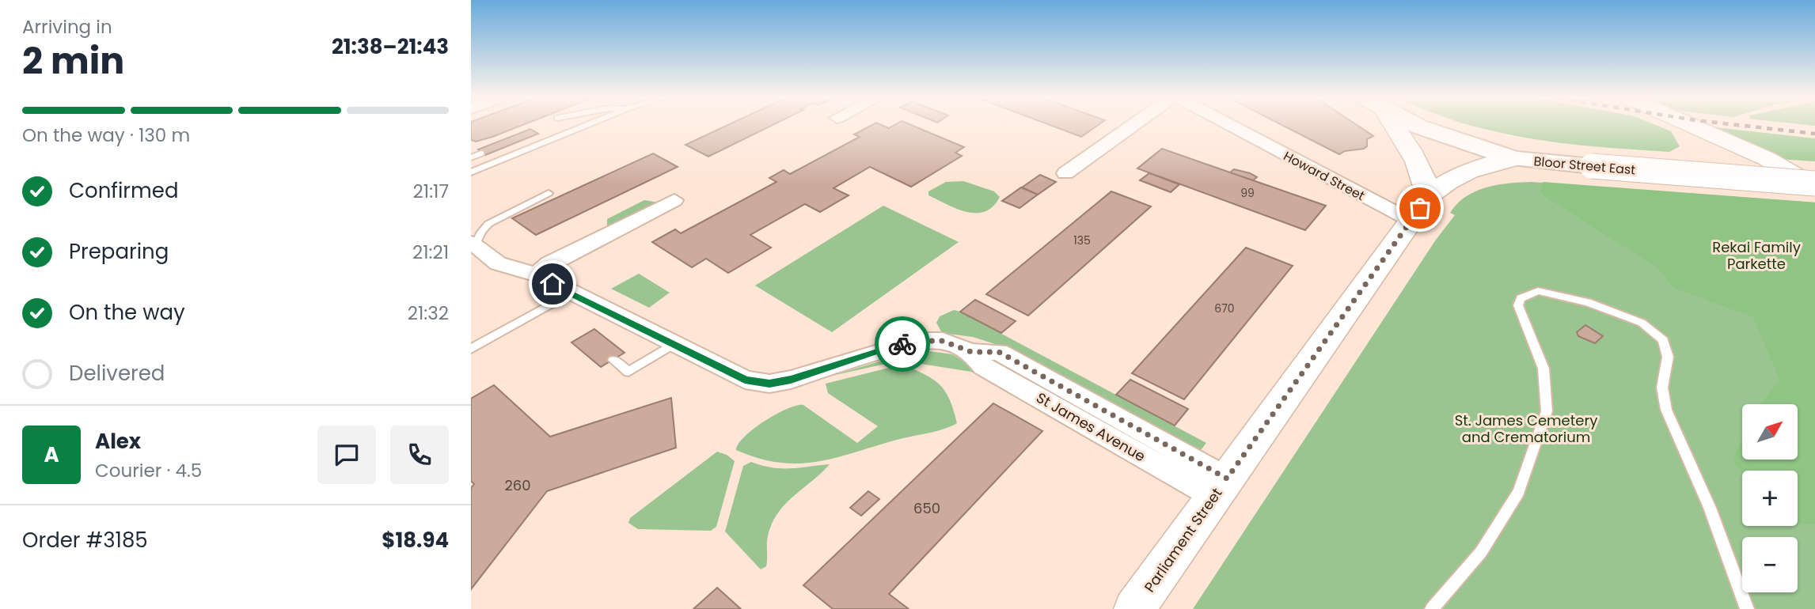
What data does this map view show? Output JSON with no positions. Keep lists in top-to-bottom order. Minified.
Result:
{"streets":{"main road":["Bloor Street East","Parliament Street"],"street":["Howard Street","St James Avenue"]},"crossings":[["Bloor Street East","Parliament Street"],["Howard Street","Parliament Street"],["St James Avenue","Parliament Street"]],"parks":["Rekai Family Parkette","St. James Cemetery and Crematorium"],"house_numbers":["99","135","670","260","650"],"north":"top right","page":{"heading":["2 min","Arriving in","21:38–21:43"],"panel":["Alex","Courier · 4.5","Order #3185","$18.94"],"bar":"On the way · 130 m","list":[["Confirmed","21:17"],["Preparing","21:21"],["On the way","21:32"],"Delivered"],"map_buttons":["+","−"],"round":"A"}}
